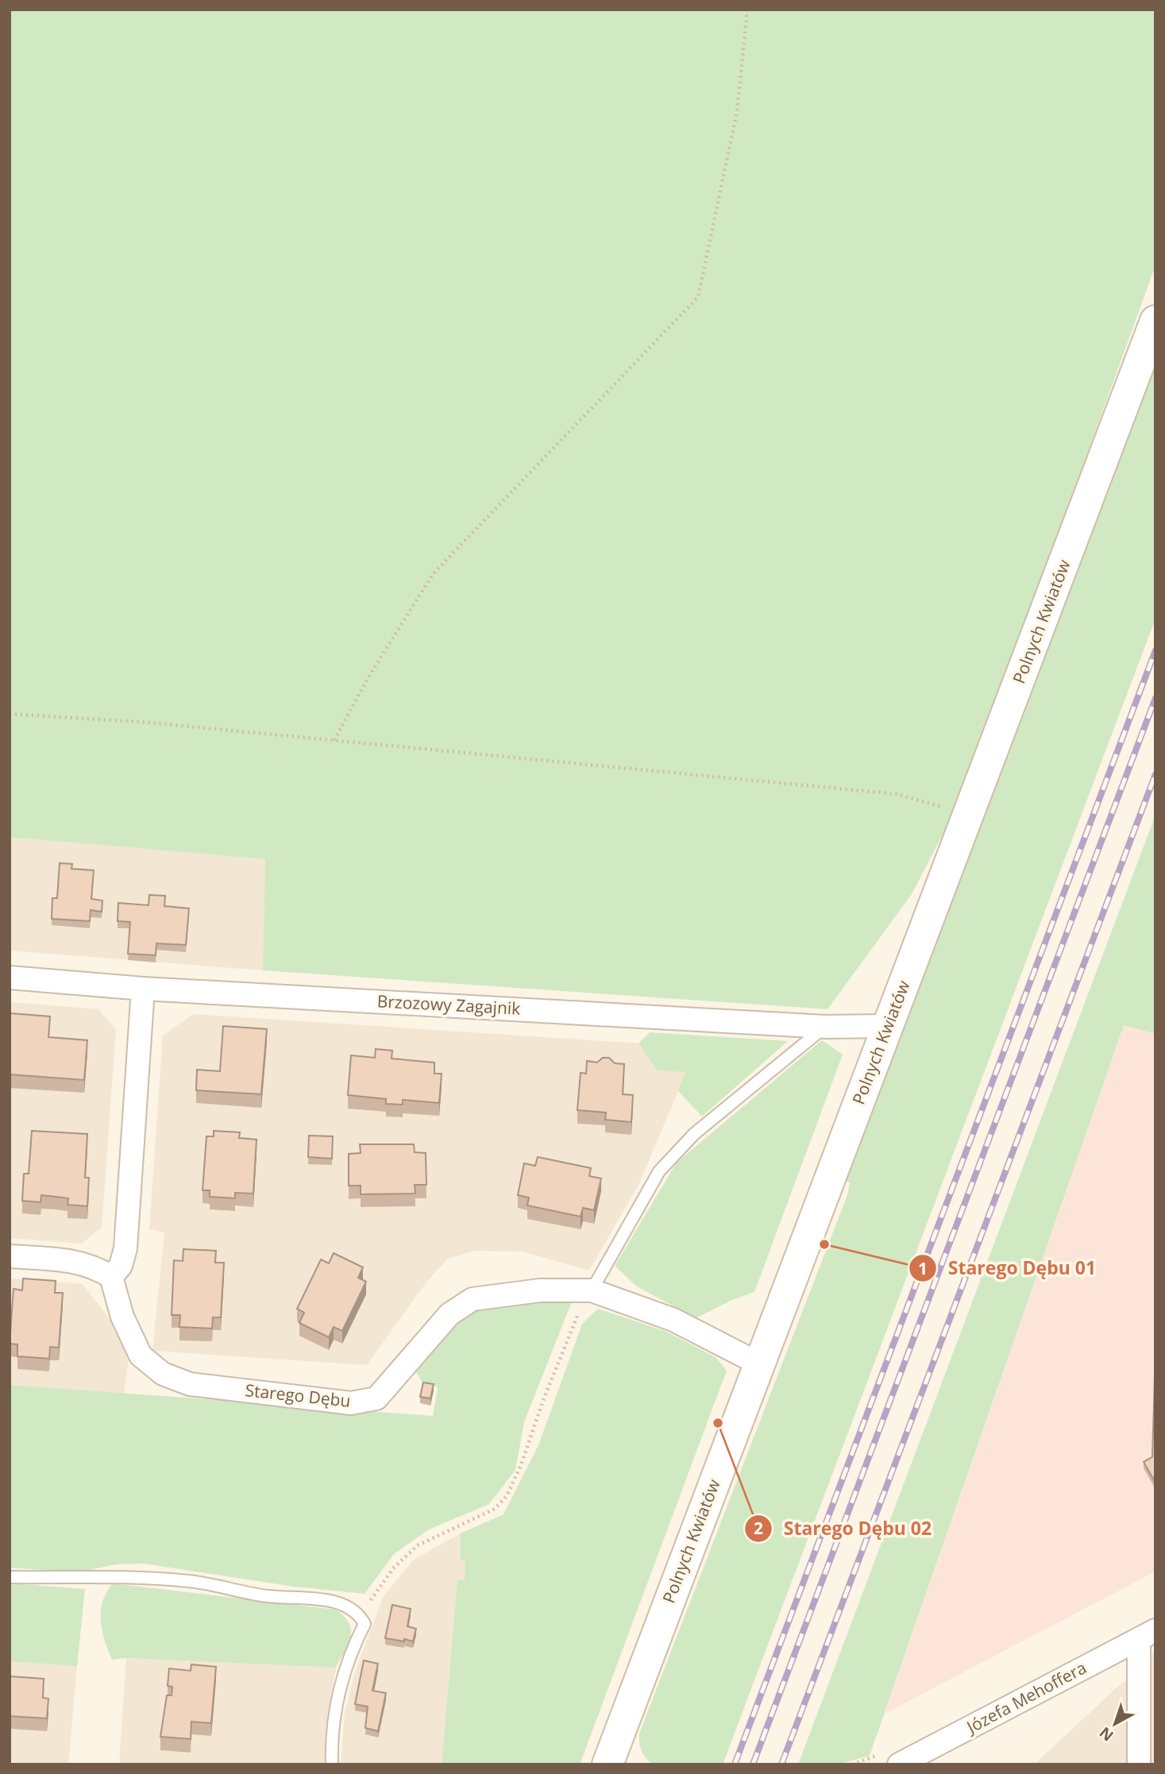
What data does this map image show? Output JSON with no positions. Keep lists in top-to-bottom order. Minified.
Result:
{"streets":{"street":["Polnych Kwiatów","Brzozowy Zagajnik","Starego Dębu","Józefa Mehoffera"]},"crossings":[["Polnych Kwiatów","Brzozowy Zagajnik"],["Polnych Kwiatów","Starego Dębu"]],"places":["Starego Dębu 01","Starego Dębu 02"],"north":"bottom left"}
